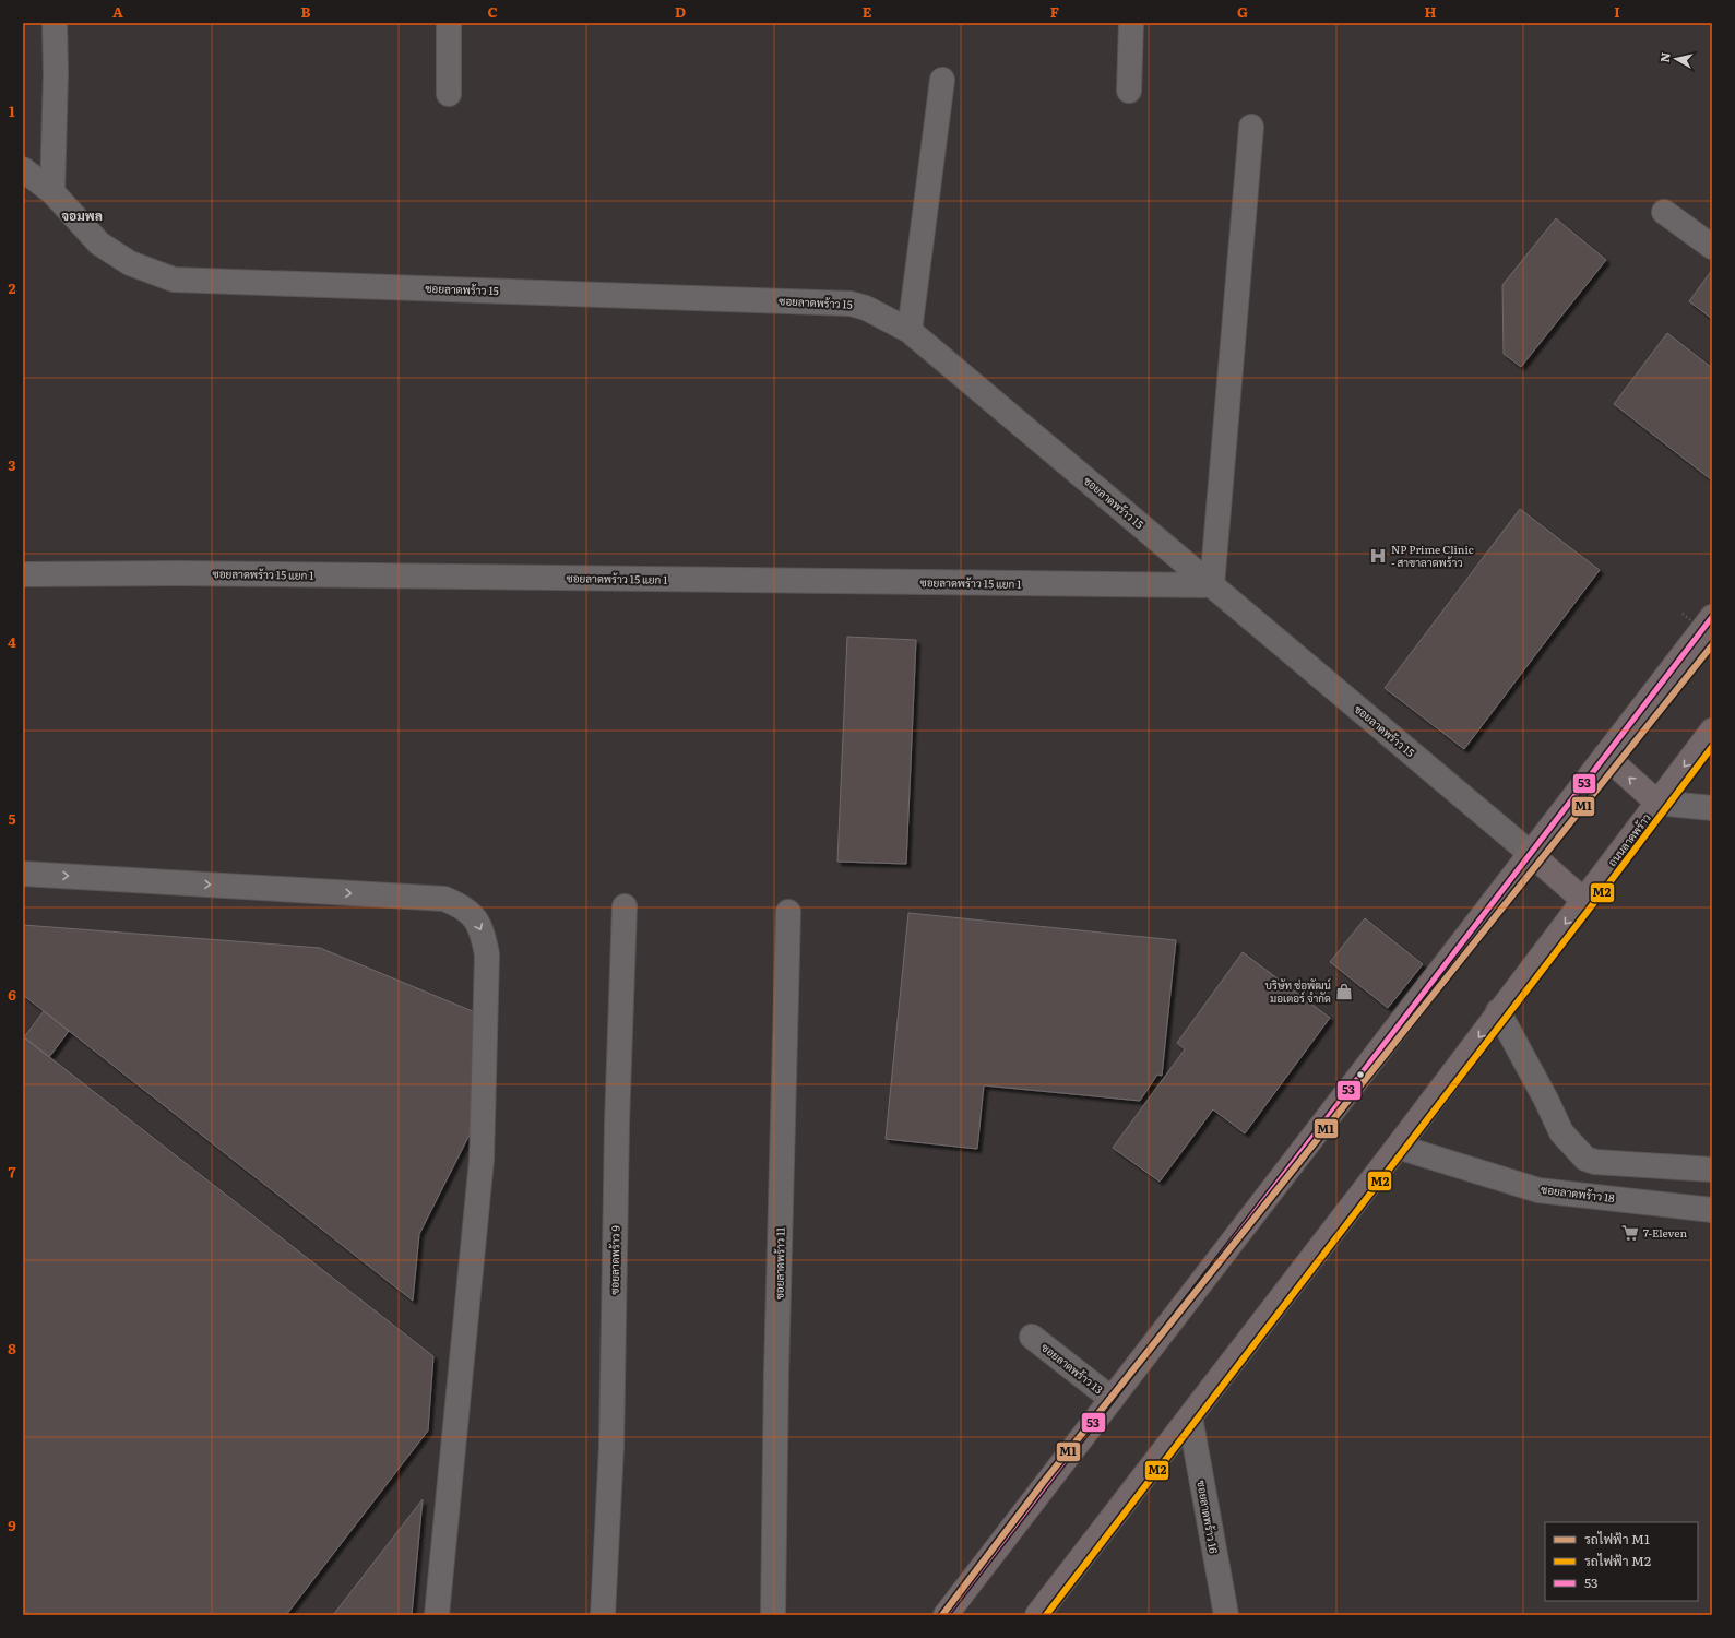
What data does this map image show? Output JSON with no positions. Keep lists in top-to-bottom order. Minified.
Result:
{"streets":{"main road":["ถนนลาดพร้าว"],"street":["ซอยลาดพร้าว 15","ซอยลาดพร้าว 15 แยก 1","ซอยลาดพร้าว 18","ซอยลาดพร้าว 9","ซอยลาดพร้าว 11","ซอยลาดพร้าว 13","ซอยลาดพร้าว 16"]},"crossings":[["ซอยลาดพร้าว 15","ซอยลาดพร้าว 15 แยก 1"],["ถนนลาดพร้าว","ซอยลาดพร้าว 18"],["ถนนลาดพร้าว","ซอยลาดพร้าว 16"]],"districts":["จอมพล"],"places":{"hospital":["NP Prime Clinic - สาขาลาดพร้าว"],"shop":["บริษัท ช่อพัฒน์ มอเตอร์ จำกัด"],"supermarket":["7-Eleven"]},"lines":["transit line 53","metro line M1","metro line M2"],"legend":["รถไฟฟ้า M1","รถไฟฟ้า M2","53"],"north":"left","grid":{"columns":["A","B","C","D","E","F","G","H","I"],"rows":["1","2","3","4","5","6","7","8","9"]}}
